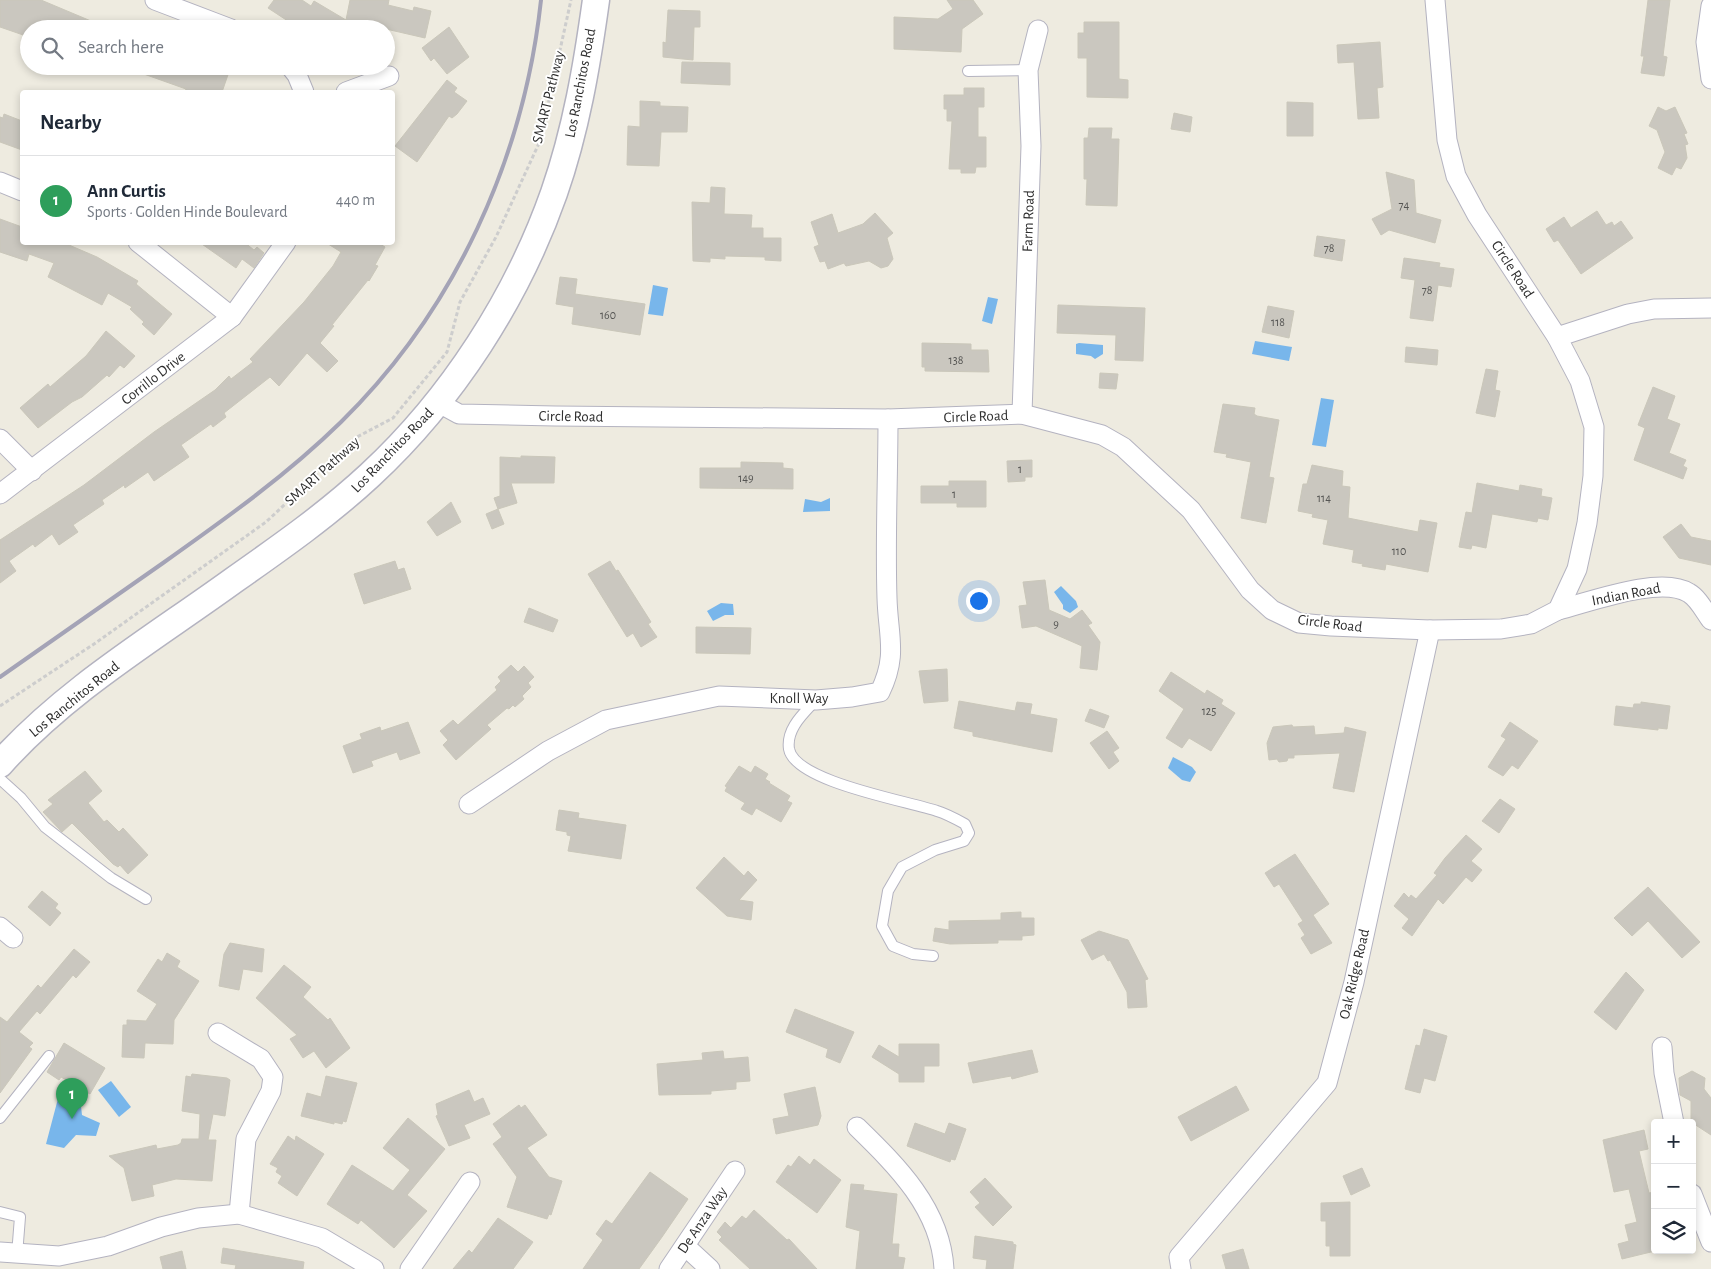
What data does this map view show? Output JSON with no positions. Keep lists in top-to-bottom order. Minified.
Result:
{"streets":{"main road":["Los Ranchitos Road"],"street":["Farm Road","Circle Road","Corrillo Drive","Indian Road","Knoll Way","Oak Ridge Road","De Anza Way"],"path":["SMART Pathway"]},"crossings":[["Los Ranchitos Road","Circle Road"],["Farm Road","Circle Road"],["Circle Road","Indian Road"],["Circle Road","Knoll Way"],["Circle Road","Oak Ridge Road"]],"house_numbers":["74","78","78","160","118","138","1","149","1","114","110","9","125"],"page":{"search":"Search here","heading":"Nearby","list":[{"mark":"1","name":"Ann Curtis","note":"Sports · Golden Hinde Boulevard","value":"440 m"}],"pins":"1","map_buttons":["+","−"]}}
